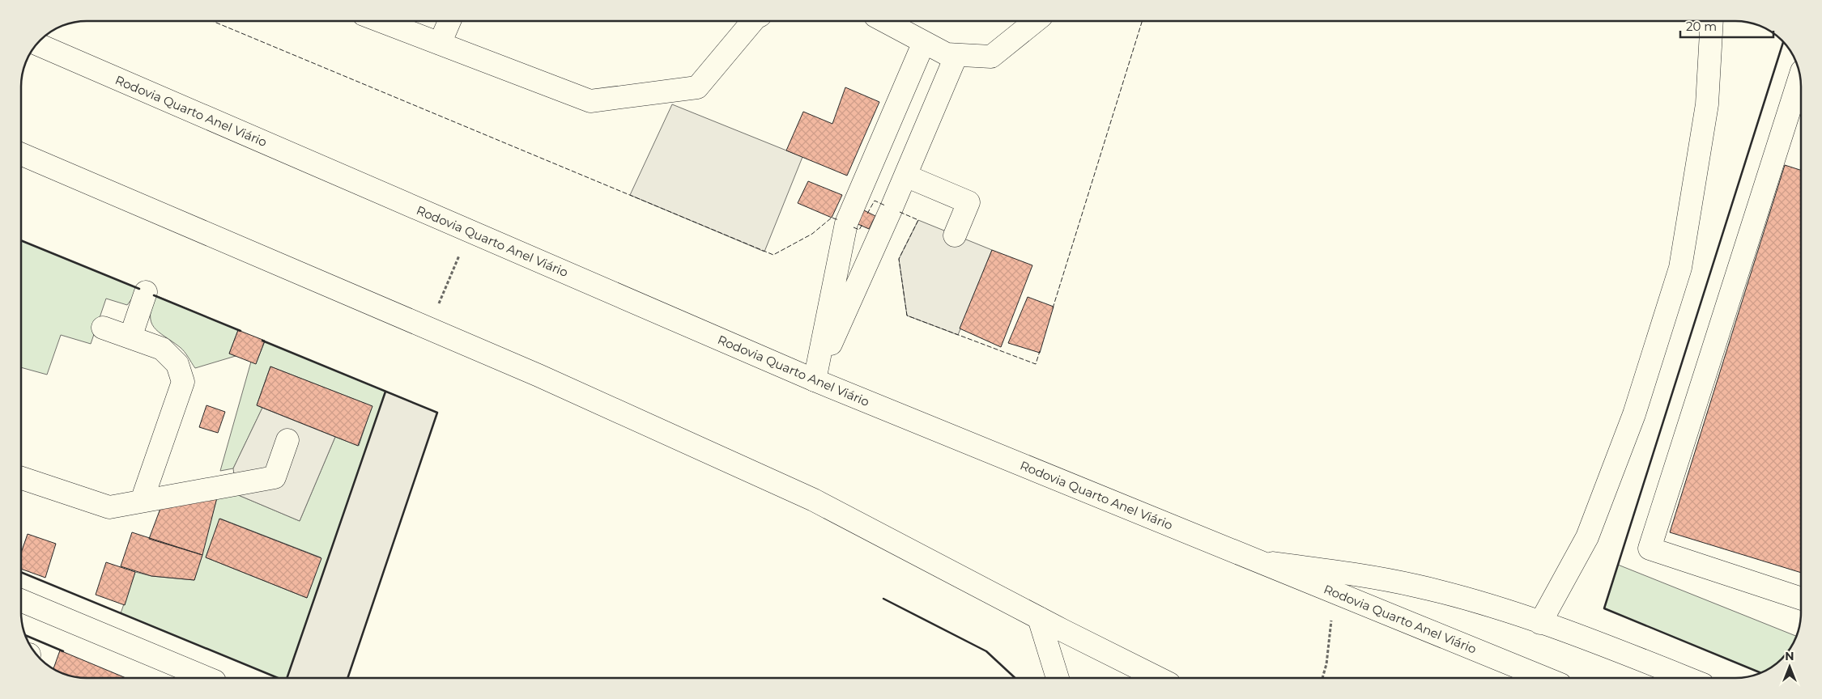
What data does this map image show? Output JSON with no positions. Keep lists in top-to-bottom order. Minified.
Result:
{"streets":{"main road":["Rodovia Quarto Anel Viário"]},"scale_bar":"20 m","north":"top"}
